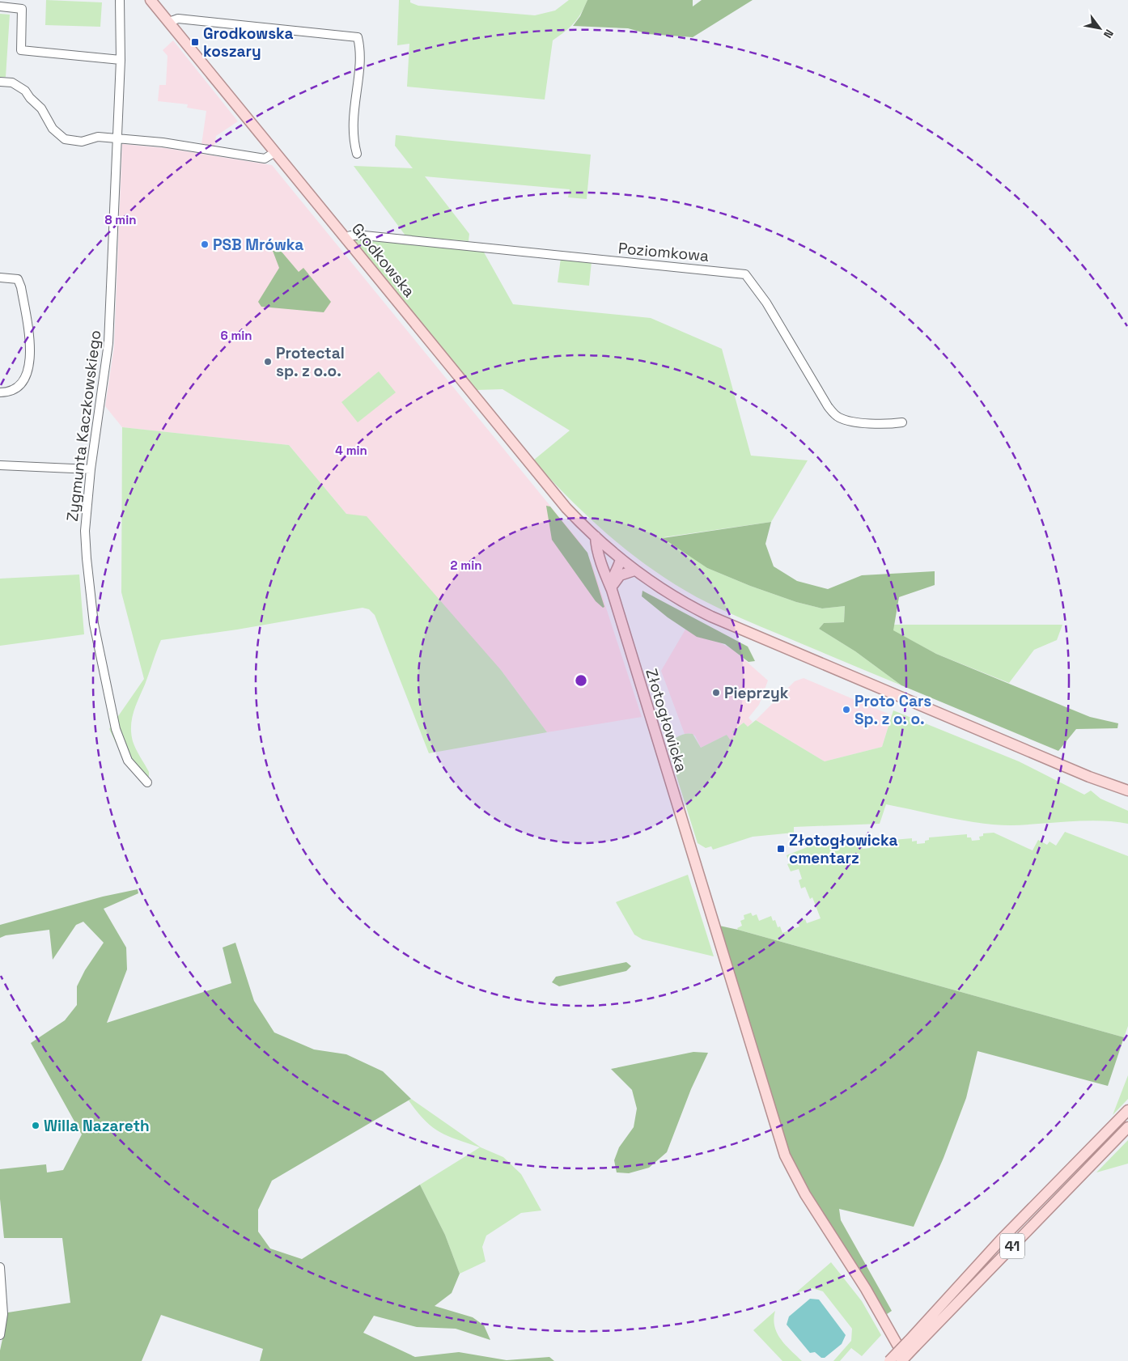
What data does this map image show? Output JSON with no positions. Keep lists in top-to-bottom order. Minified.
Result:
{"streets":{"main road":["Grodkowska","Złotogłowicka","41"],"street":["Poziomkowa","Zygmunta Kaczkowskiego"]},"crossings":[["Poziomkowa","Grodkowska"],["Grodkowska","Złotogłowicka"]],"places":{"transit":["Grodkowska koszary","Złotogłowicka cmentarz"],"other":["PSB Mrówka","Protectal sp. z o.o.","Pieprzyk","Proto Cars Sp. z o. o.","Willa Nazareth"]},"north":"bottom right","rings":["8 min","6 min","4 min","2 min"]}
